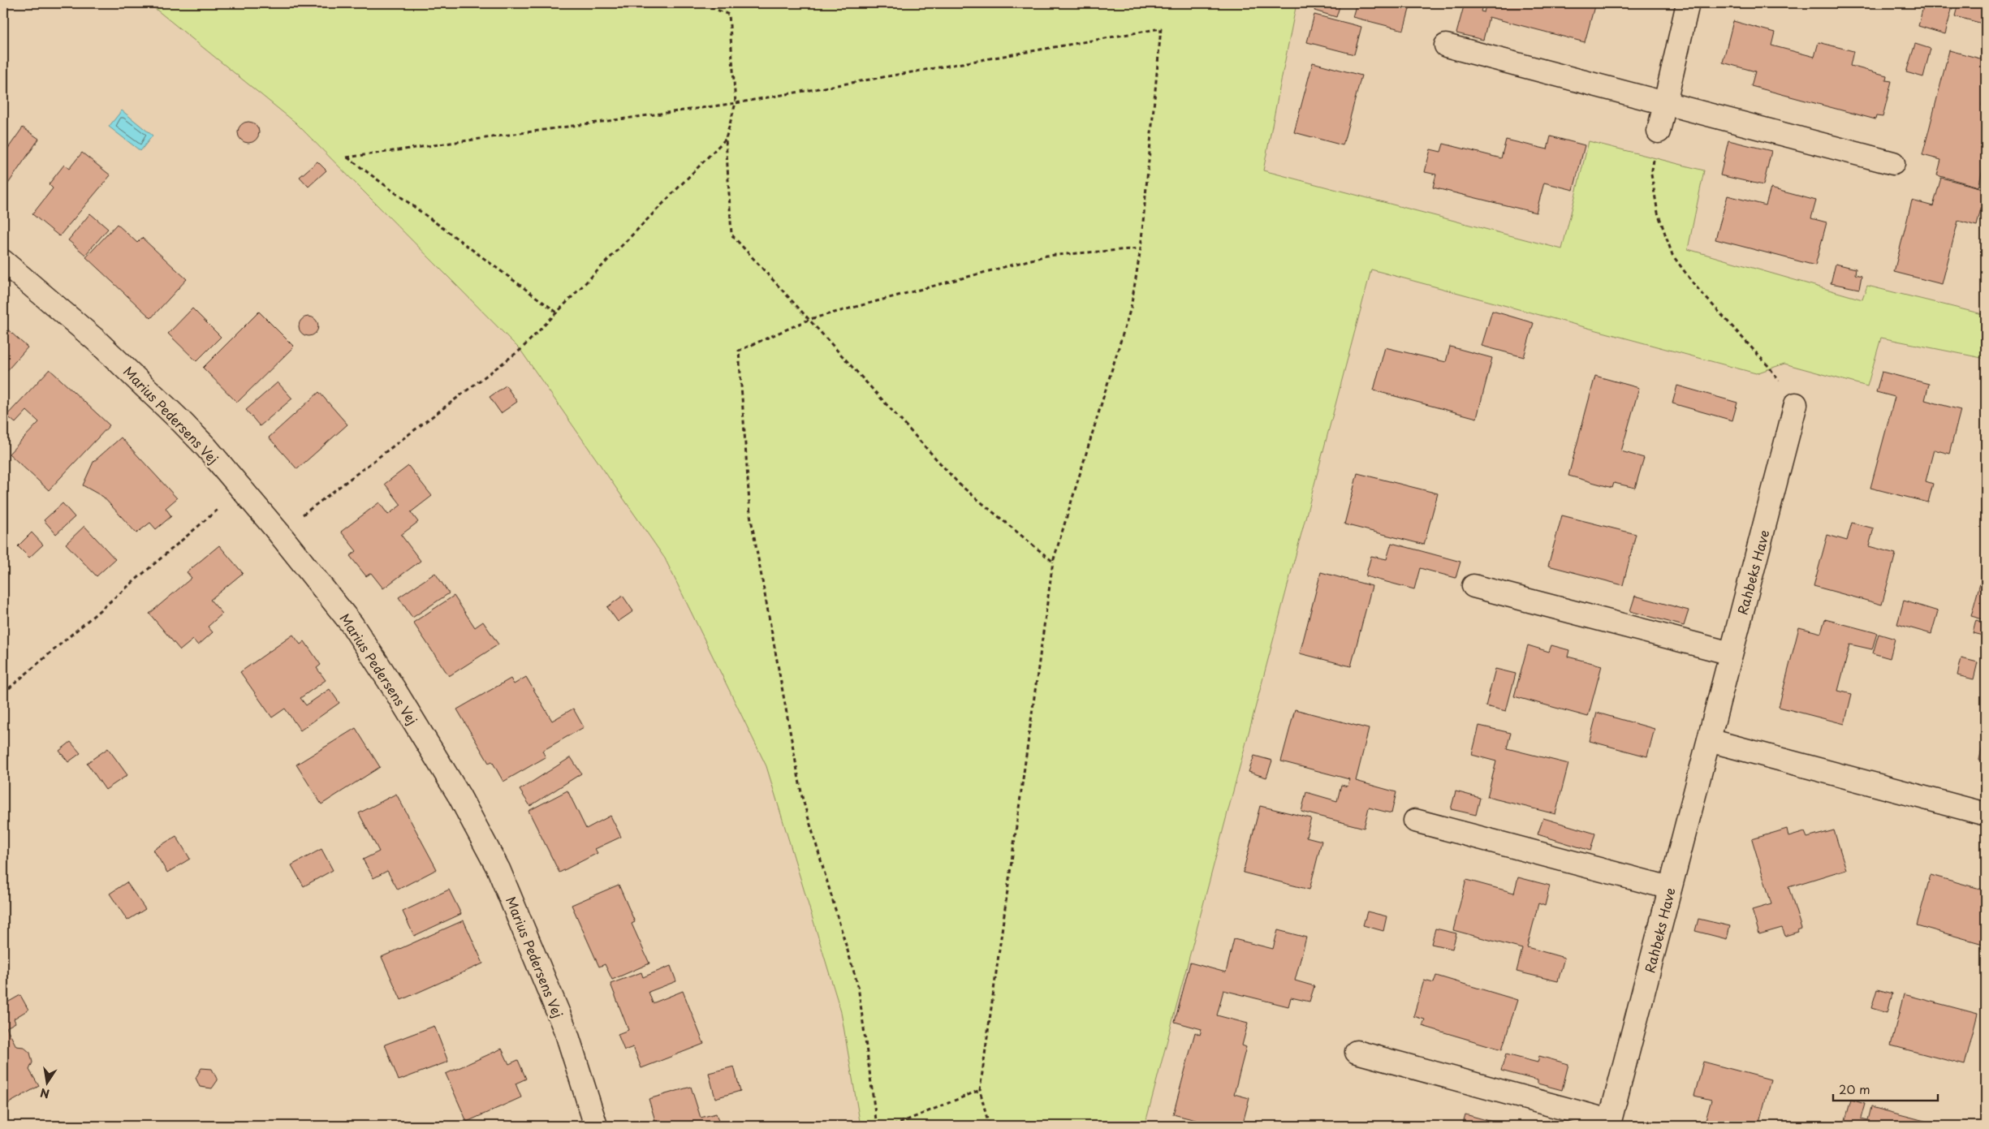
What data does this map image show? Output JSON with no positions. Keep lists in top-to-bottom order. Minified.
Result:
{"streets":{"street":["Marius Pedersens Vej","Rahbeks Have"]},"scale_bar":"20 m","north":"bottom"}
